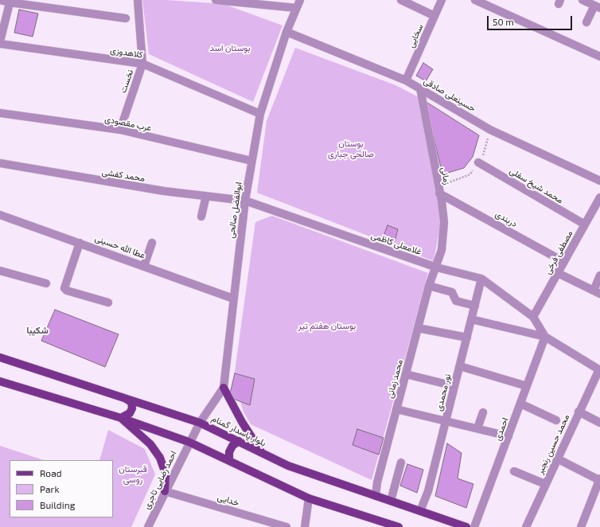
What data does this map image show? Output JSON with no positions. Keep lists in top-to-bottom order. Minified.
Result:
{"streets":{"main road":["بلوار پاسدار گمنام"],"street":["سخایی","کلاهدوزی","نخست","حسینعلی صادقی","عرب مقصودی","محمد کفشی","زمانی","محمد شیخ سفلی","ابوالفضل صالحی","دربندی","غلامعلی کاظمی","عطا الله حسینی","مصطفی فرخی","محمد زمانی","نور محمدی","احمدی","محمد حسین رنجبر","احمد رضایی تاجری","خدایی"]},"crossings":[["سخایی","حسینعلی صادقی"],["کلاهدوزی","نخست"],["کلاهدوزی","ابوالفضل صالحی"],["نخست","عرب مقصودی"],["حسینعلی صادقی","زمانی"],["حسینعلی صادقی","ابوالفضل صالحی"],["عرب مقصودی","ابوالفضل صالحی"],["محمد کفشی","ابوالفضل صالحی"],["محمد کفشی","غلامعلی کاظمی"],["زمانی","دربندی"],["زمانی","غلامعلی کاظمی"],["زمانی","محمد زمانی"],["محمد شیخ سفلی","مصطفی فرخی"],["ابوالفضل صالحی","غلامعلی کاظمی"],["ابوالفضل صالحی","عطا الله حسینی"],["ابوالفضل صالحی","بلوار پاسدار گمنام"],["ابوالفضل صالحی","احمد رضایی تاجری"],["دربندی","مصطفی فرخی"],["غلامعلی کاظمی","مصطفی فرخی"],["غلامعلی کاظمی","محمد زمانی"],["غلامعلی کاظمی","نور محمدی"],["محمد زمانی","بلوار پاسدار گمنام"],["نور محمدی","بلوار پاسدار گمنام"],["بلوار پاسدار گمنام","احمد رضایی تاجری"],["احمد رضایی تاجری","خدایی"]],"districts":["شکیبا"],"parks":["بوستان اسد","بوستان صالحی جباری","بوستان هفتم تیر","قبرستان روسی"],"legend":["Road","Park","Building"],"scale_bar":"50 m"}
